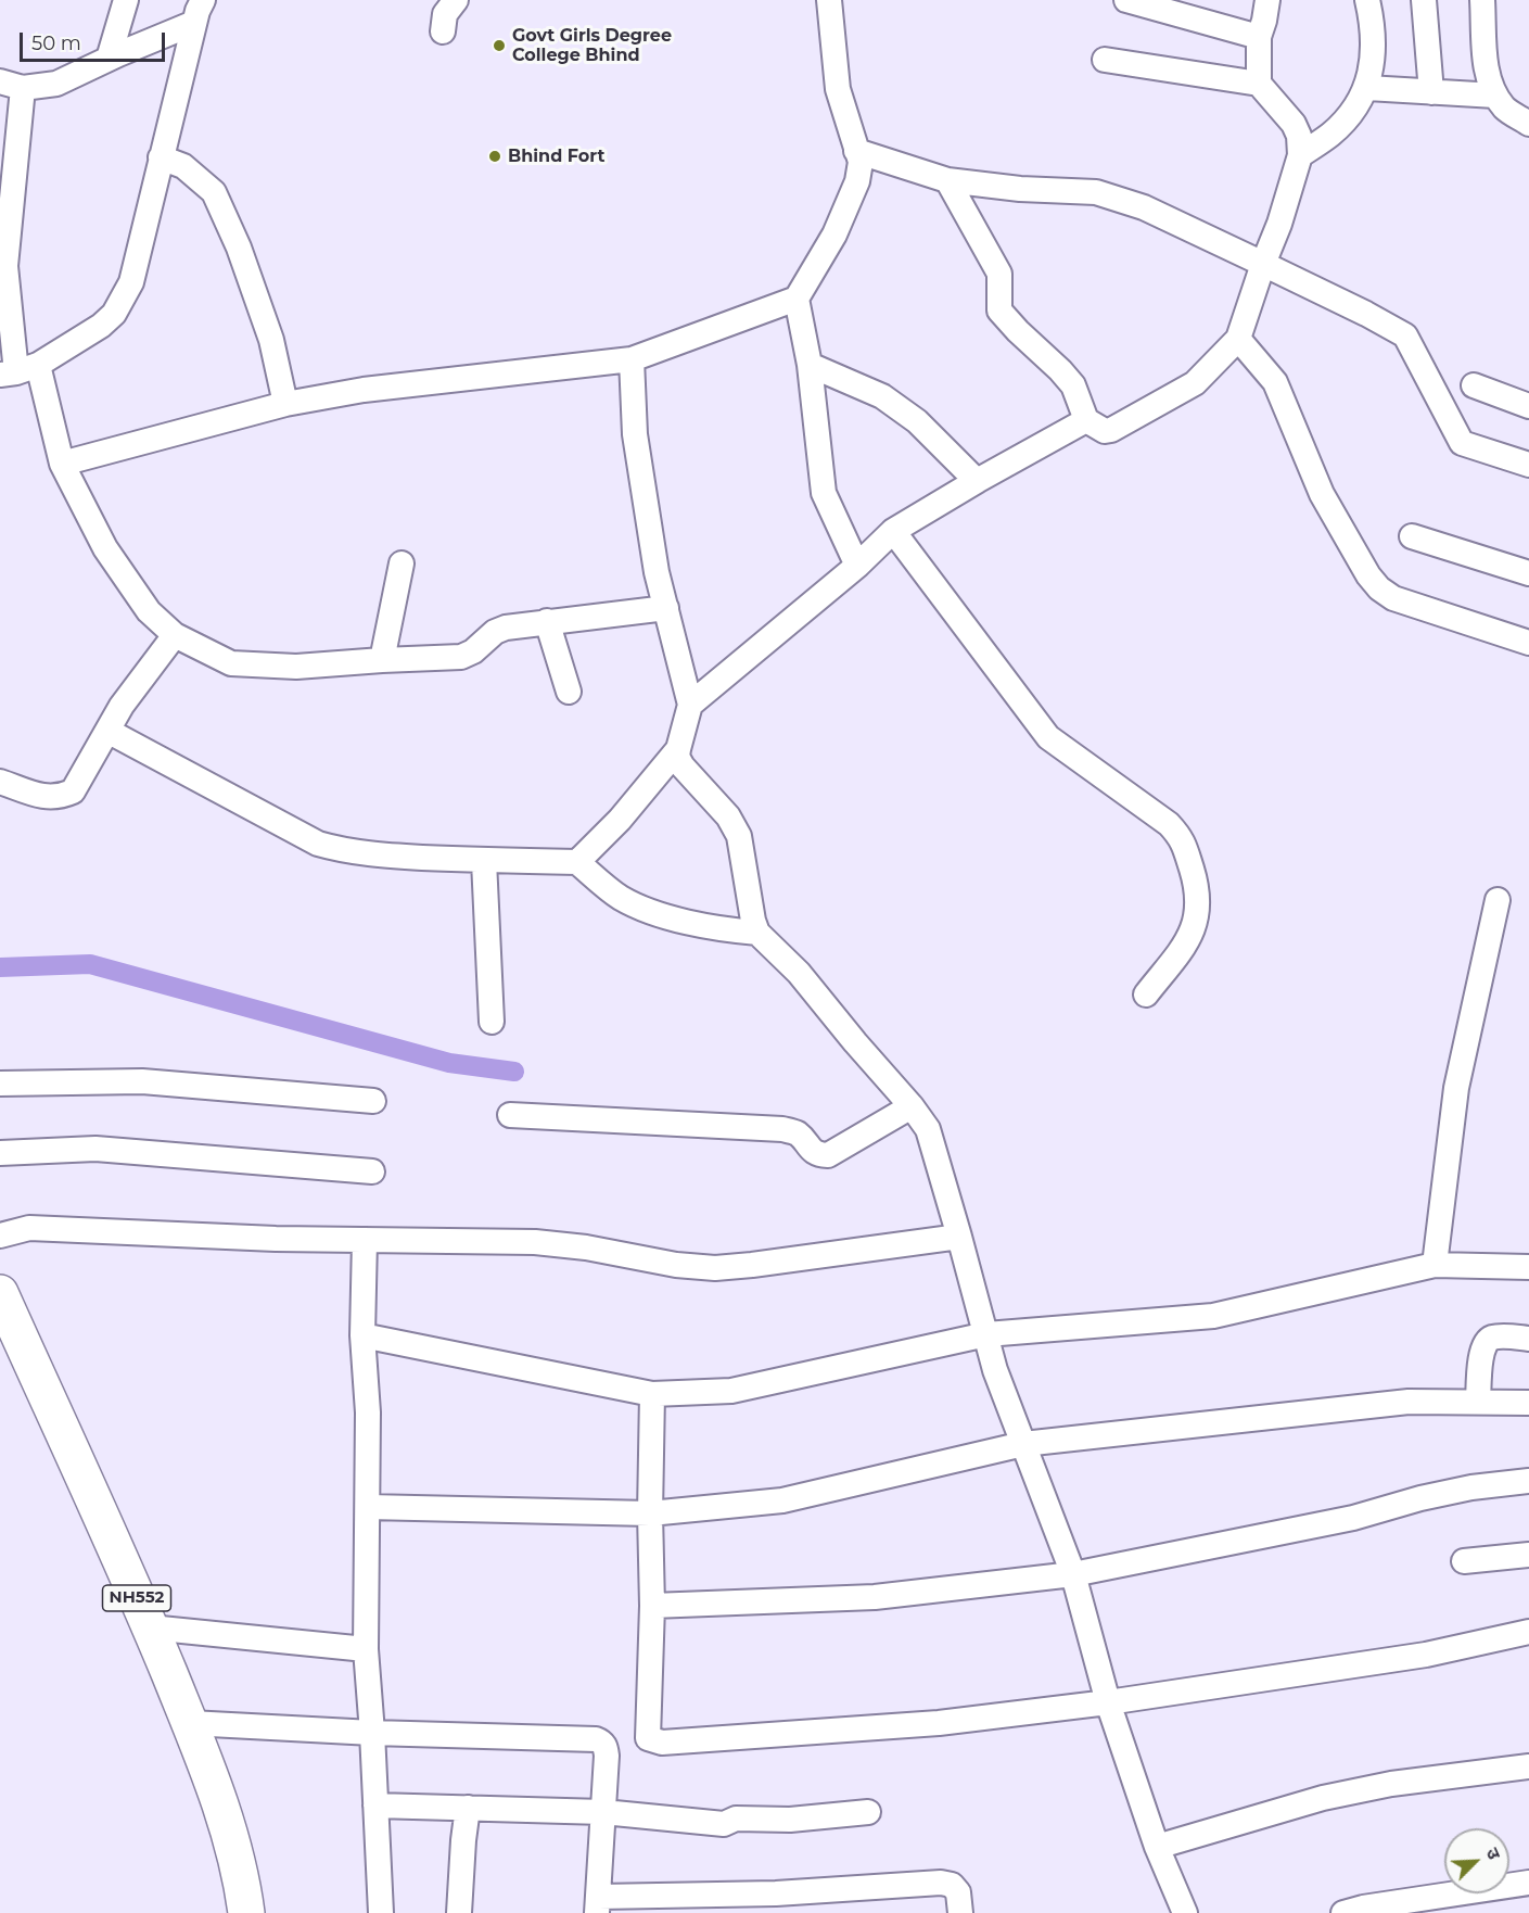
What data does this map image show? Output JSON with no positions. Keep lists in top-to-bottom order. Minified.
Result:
{"streets":{"highway":["NH552"]},"places":["Govt Girls Degree College Bhind","Bhind Fort"],"scale_bar":"50 m","north":"top right"}
